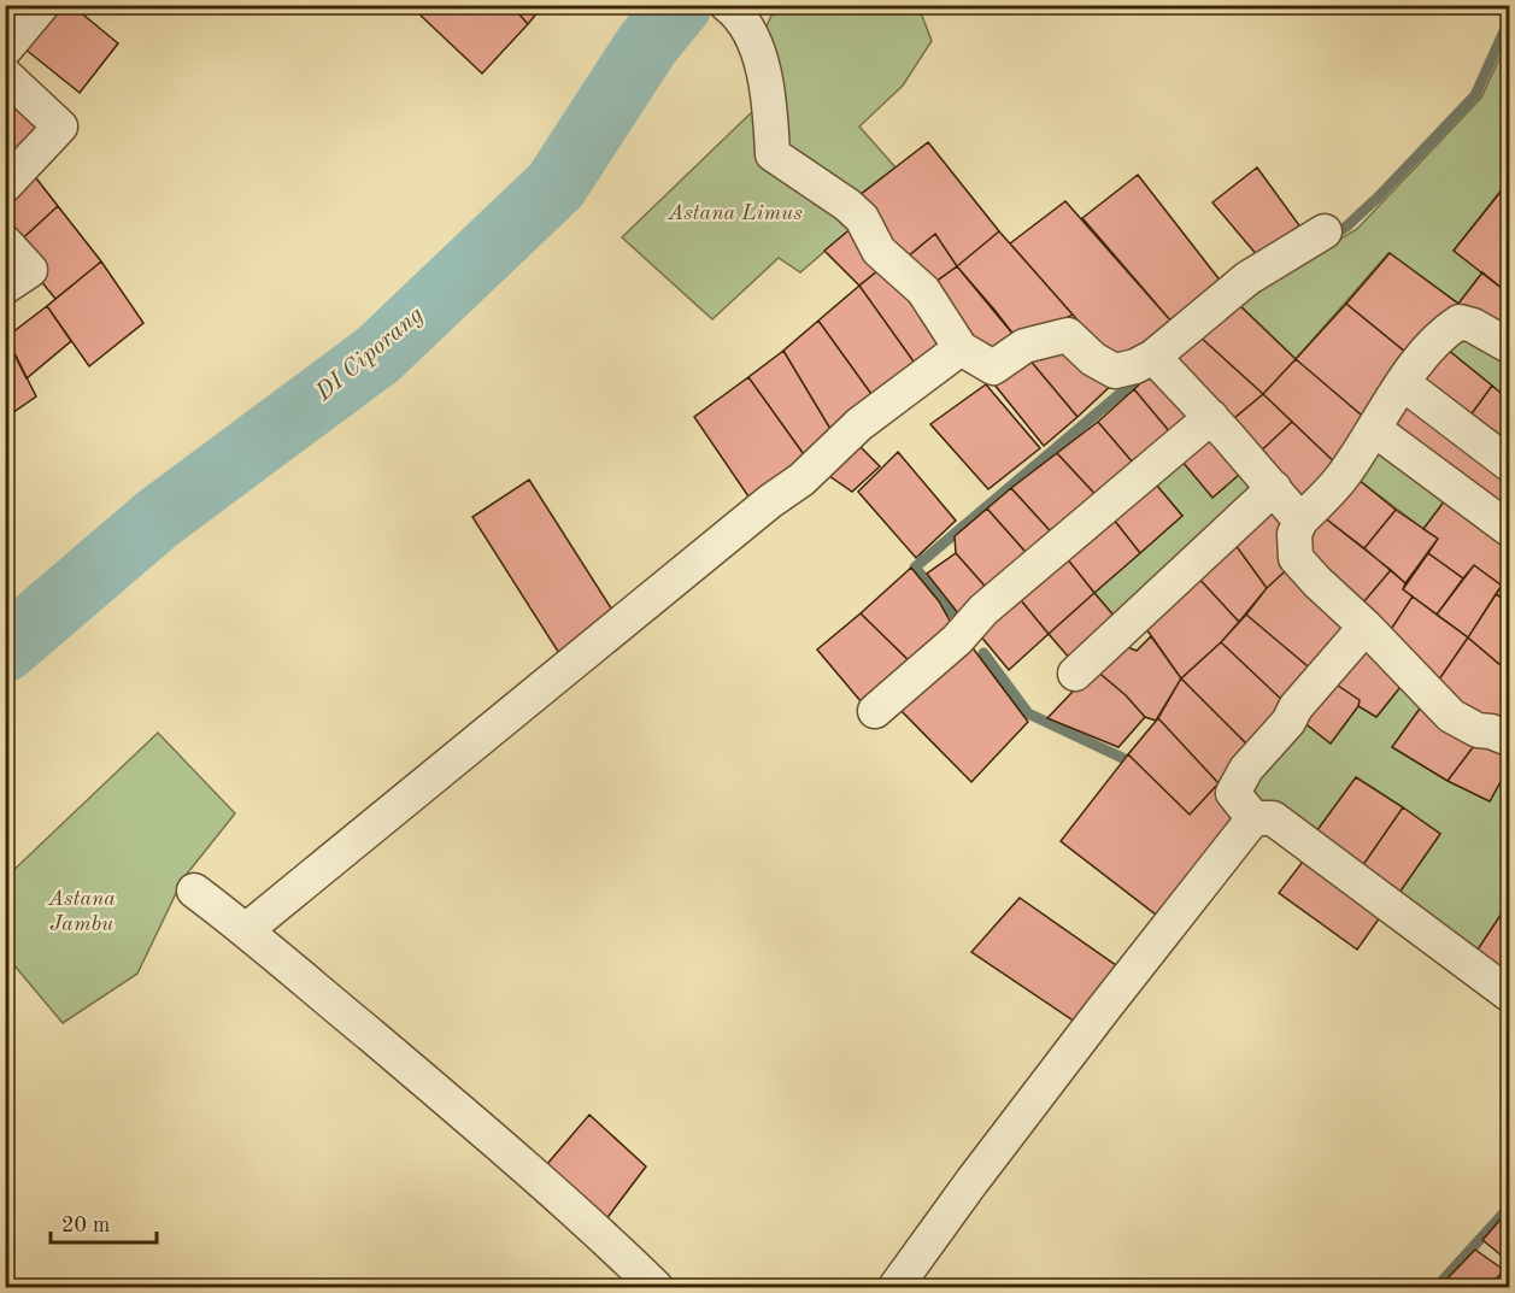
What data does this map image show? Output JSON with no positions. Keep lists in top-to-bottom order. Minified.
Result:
{"water":["DI Ciporang"],"parks":["Astana Limus","Astana Jambu"],"scale_bar":"20 m"}
